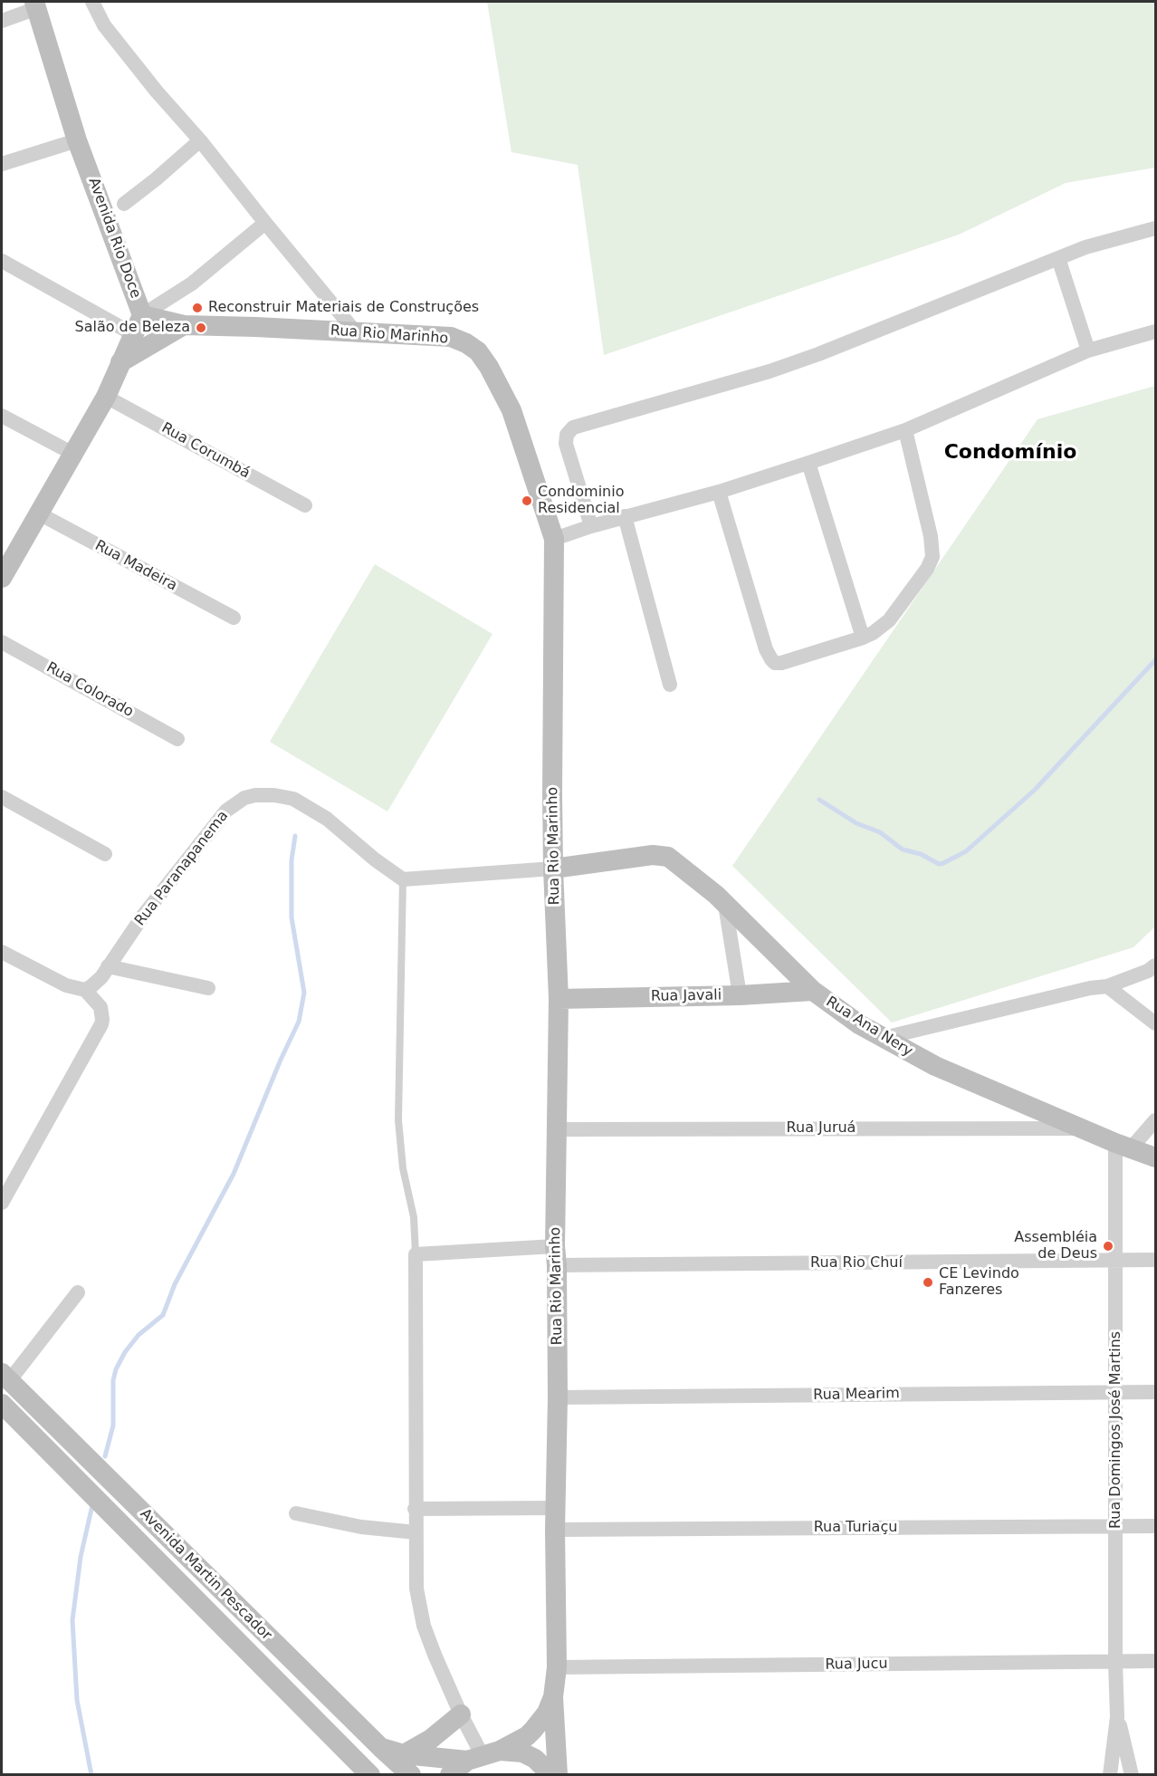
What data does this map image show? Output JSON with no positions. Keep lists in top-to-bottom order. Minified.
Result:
{"streets":{"street":["Avenida Rio Doce","Rua Rio Marinho","Rua Corumbá","Rua Madeira","Rua Colorado","Rua Paranapanema","Rua Javali","Rua Ana Nery","Rua Juruá","Rua Rio Chuí","Rua Mearim","Rua Domingos José Martins","Rua Turiaçu","Avenida Martin Pescador","Rua Jucu"]},"crossings":[["Avenida Rio Doce","Rua Rio Marinho"],["Avenida Rio Doce","Rua Corumbá"],["Avenida Rio Doce","Rua Madeira"],["Rua Rio Marinho","Rua Javali"],["Rua Rio Marinho","Rua Ana Nery"],["Rua Rio Marinho","Rua Juruá"],["Rua Rio Marinho","Rua Rio Chuí"],["Rua Rio Marinho","Rua Mearim"],["Rua Rio Marinho","Rua Turiaçu"],["Rua Rio Marinho","Rua Jucu"],["Rua Javali","Rua Ana Nery"],["Rua Ana Nery","Rua Juruá"],["Rua Ana Nery","Rua Domingos José Martins"],["Rua Rio Chuí","Rua Domingos José Martins"],["Rua Mearim","Rua Domingos José Martins"],["Rua Domingos José Martins","Rua Turiaçu"],["Rua Domingos José Martins","Rua Jucu"]],"districts":["Condomínio"],"places":["Reconstruir Materiais de Construções","Salão de Beleza","Condominio Residencial","Assembléia de Deus","CE Levindo Fanzeres"]}
